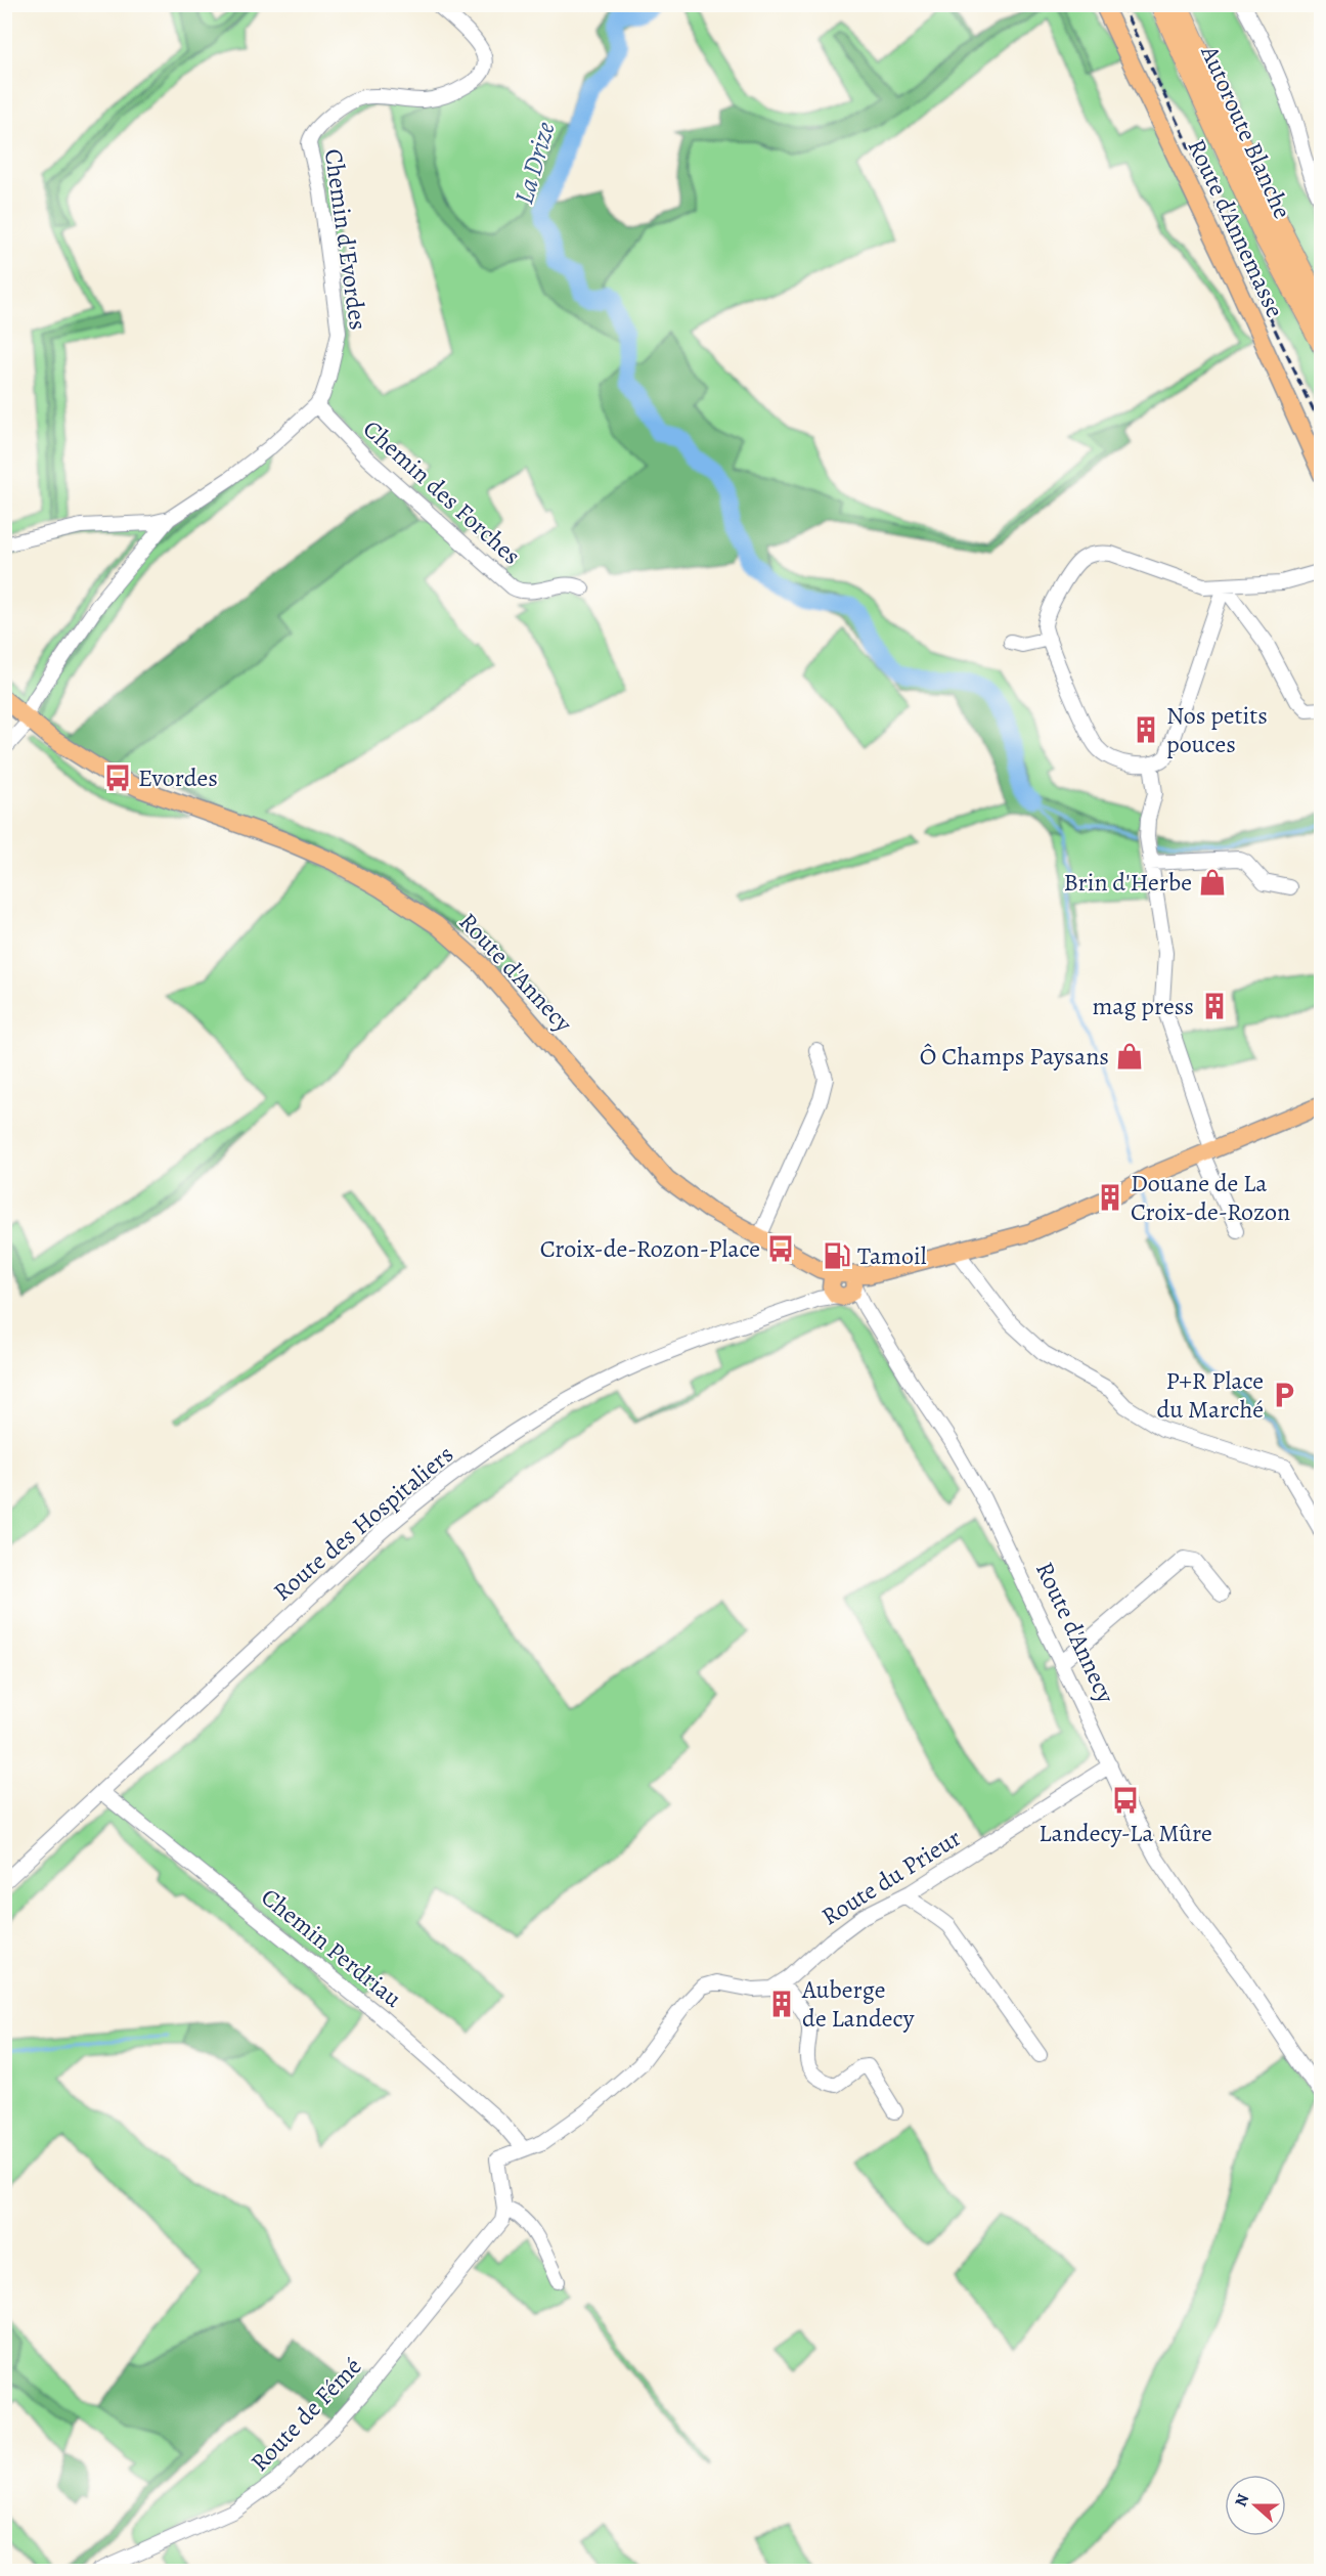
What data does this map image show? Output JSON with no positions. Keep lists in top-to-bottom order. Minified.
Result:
{"streets":{"highway":["Autoroute Blanche"],"main road":["Route d'Annemasse","Route d'Annecy"],"street":["Chemin d'Evordes","Chemin des Forches","Route des Hospitaliers","Route du Prieur","Chemin Perdriau","Route de Fémé"]},"crossings":[["Chemin d'Evordes","Chemin des Forches"],["Chemin d'Evordes","Route d'Annecy"],["Route d'Annecy","Route des Hospitaliers"],["Route d'Annecy","Route du Prieur"],["Route des Hospitaliers","Chemin Perdriau"],["Route du Prieur","Chemin Perdriau"],["Route du Prieur","Route de Fémé"]],"water":["La Drize"],"places":{"building":["Nos petits pouces","mag press","Douane de La Croix-de-Rozon","Auberge de Landecy"],"bus stop":["Evordes","Croix-de-Rozon-Place","Landecy-La Mûre"],"shop":["Brin d'Herbe","Ô Champs Paysans"],"fuel station":["Tamoil"],"parking":["P+R Place du Marché"]},"north":"left"}
